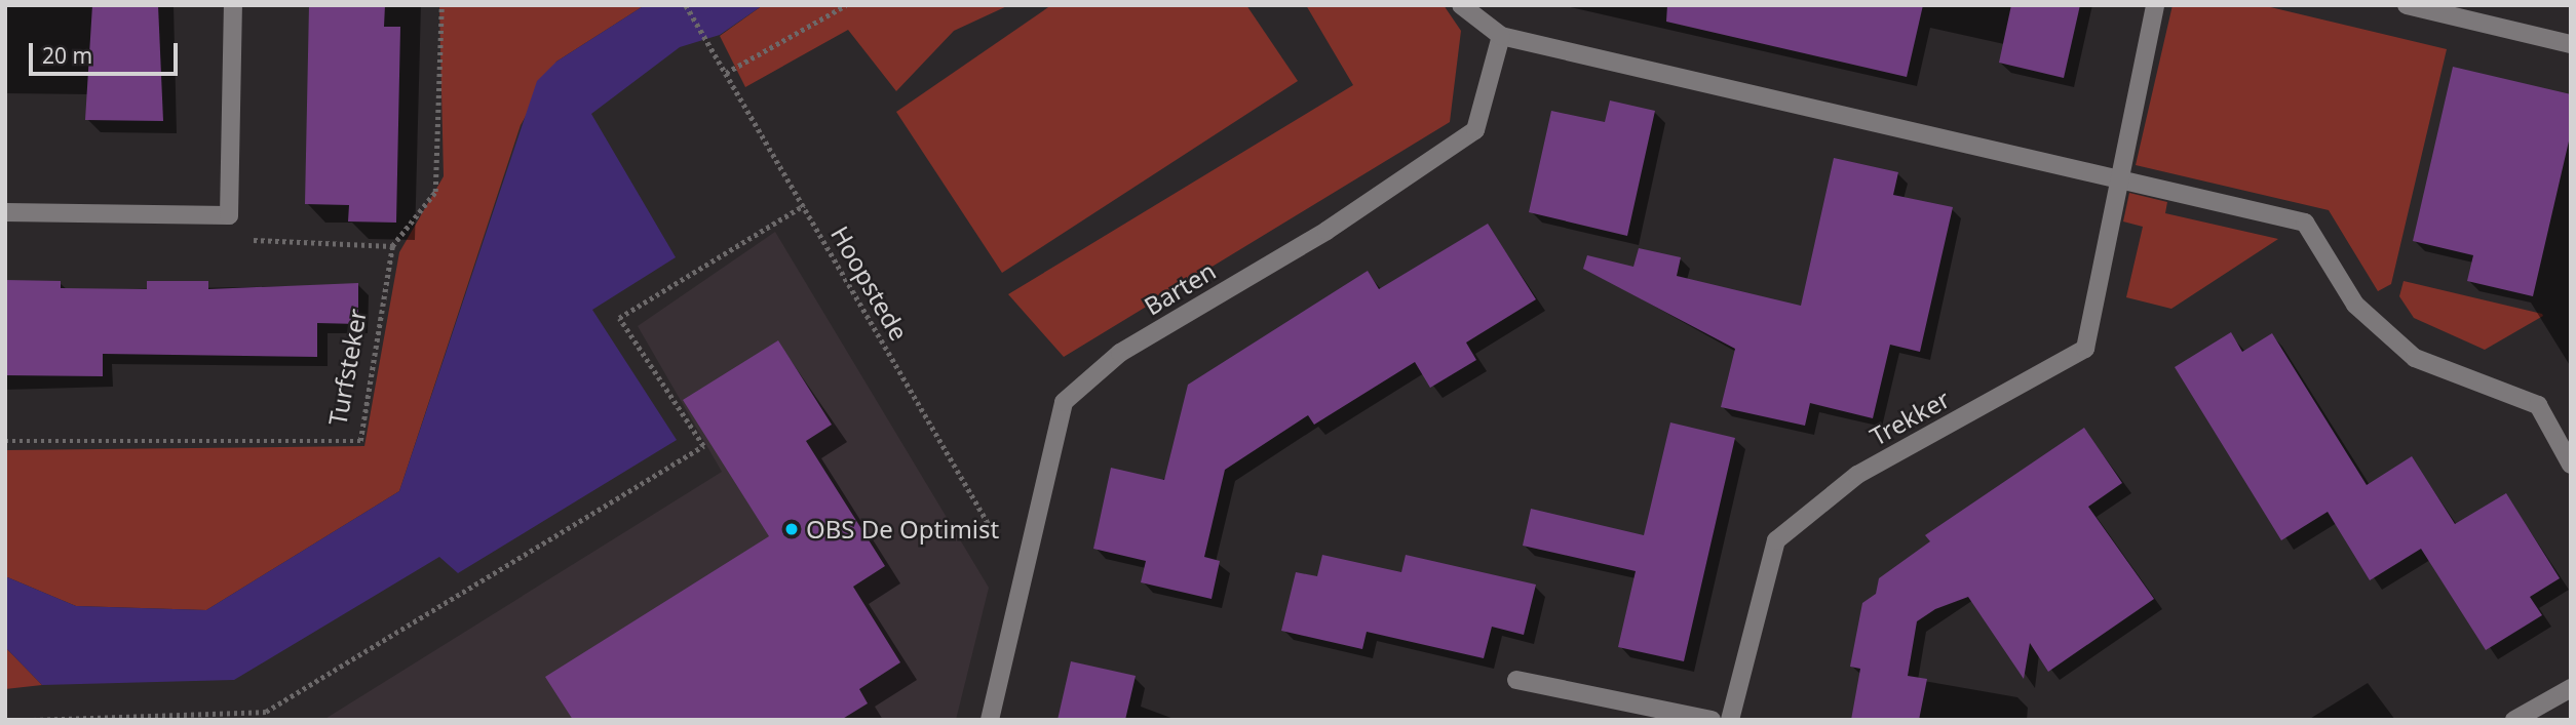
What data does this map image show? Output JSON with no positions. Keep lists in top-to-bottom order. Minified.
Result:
{"streets":{"street":["Barten","Trekker"],"path":["Hoopstede","Turfsteker"]},"crossings":[["Hoopstede","Barten"]],"places":["OBS De Optimist"],"scale_bar":"20 m"}
